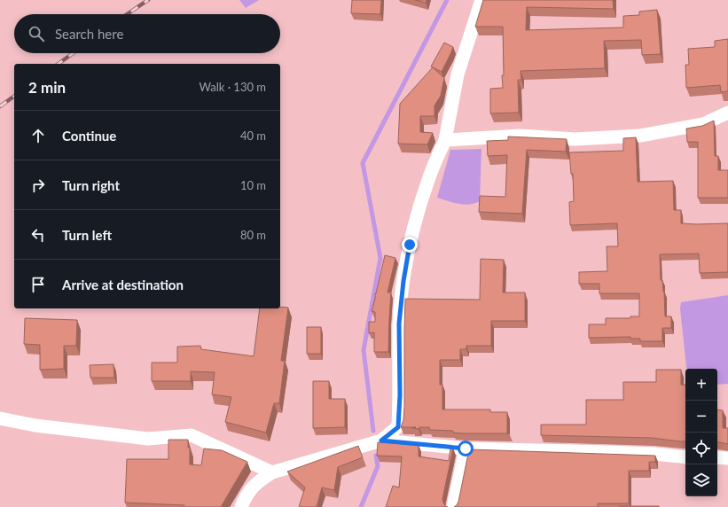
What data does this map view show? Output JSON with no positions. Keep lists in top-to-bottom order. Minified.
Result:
{"page":{"search":"Search here","heading":["2 min","Walk · 130 m"],"list":[["Continue","40 m"],["Turn right","10 m"],["Turn left","80 m"],"Arrive at destination"],"map_buttons":["+","−"]}}
